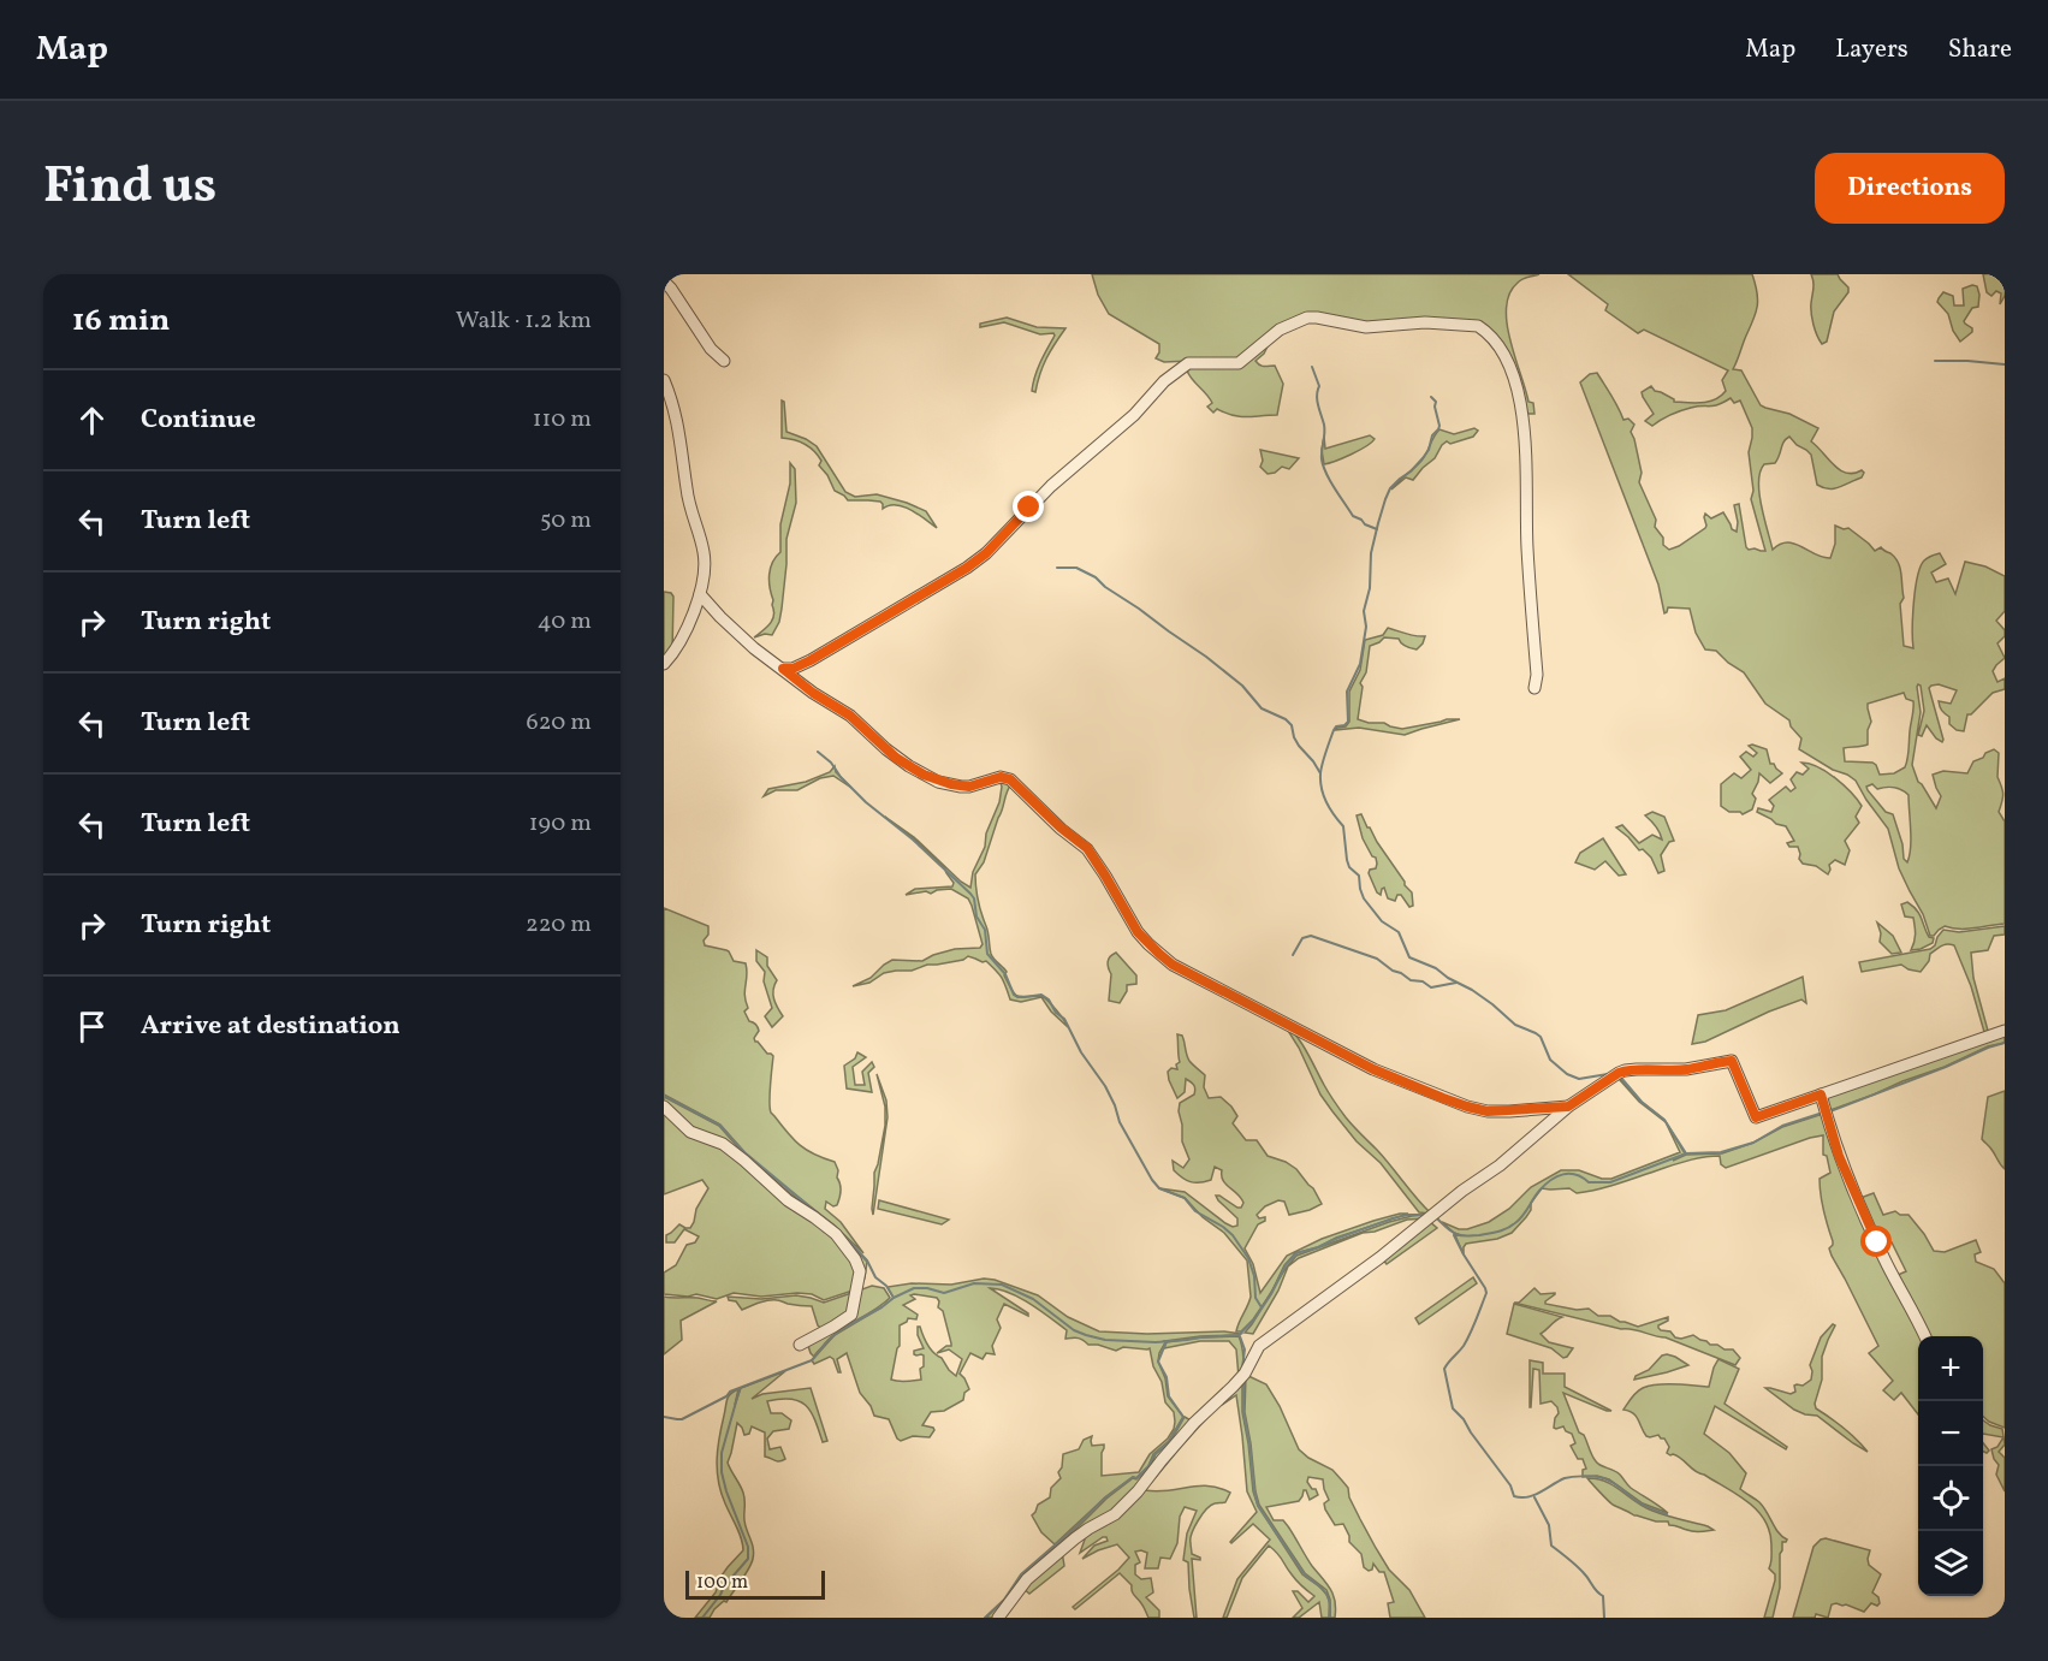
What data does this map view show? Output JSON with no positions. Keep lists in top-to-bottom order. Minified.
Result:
{"scale_bar":"100 m","page":{"header":"Map","nav":["Map","Layers","Share"],"title":"Find us","buttons":"Directions","heading":["16 min","Walk · 1.2 km"],"list":[["Continue","110 m"],["Turn left","50 m"],["Turn right","40 m"],["Turn left","620 m"],["Turn left","190 m"],["Turn right","220 m"],"Arrive at destination"],"map_buttons":["+","−"],"scale":"100 m"}}
